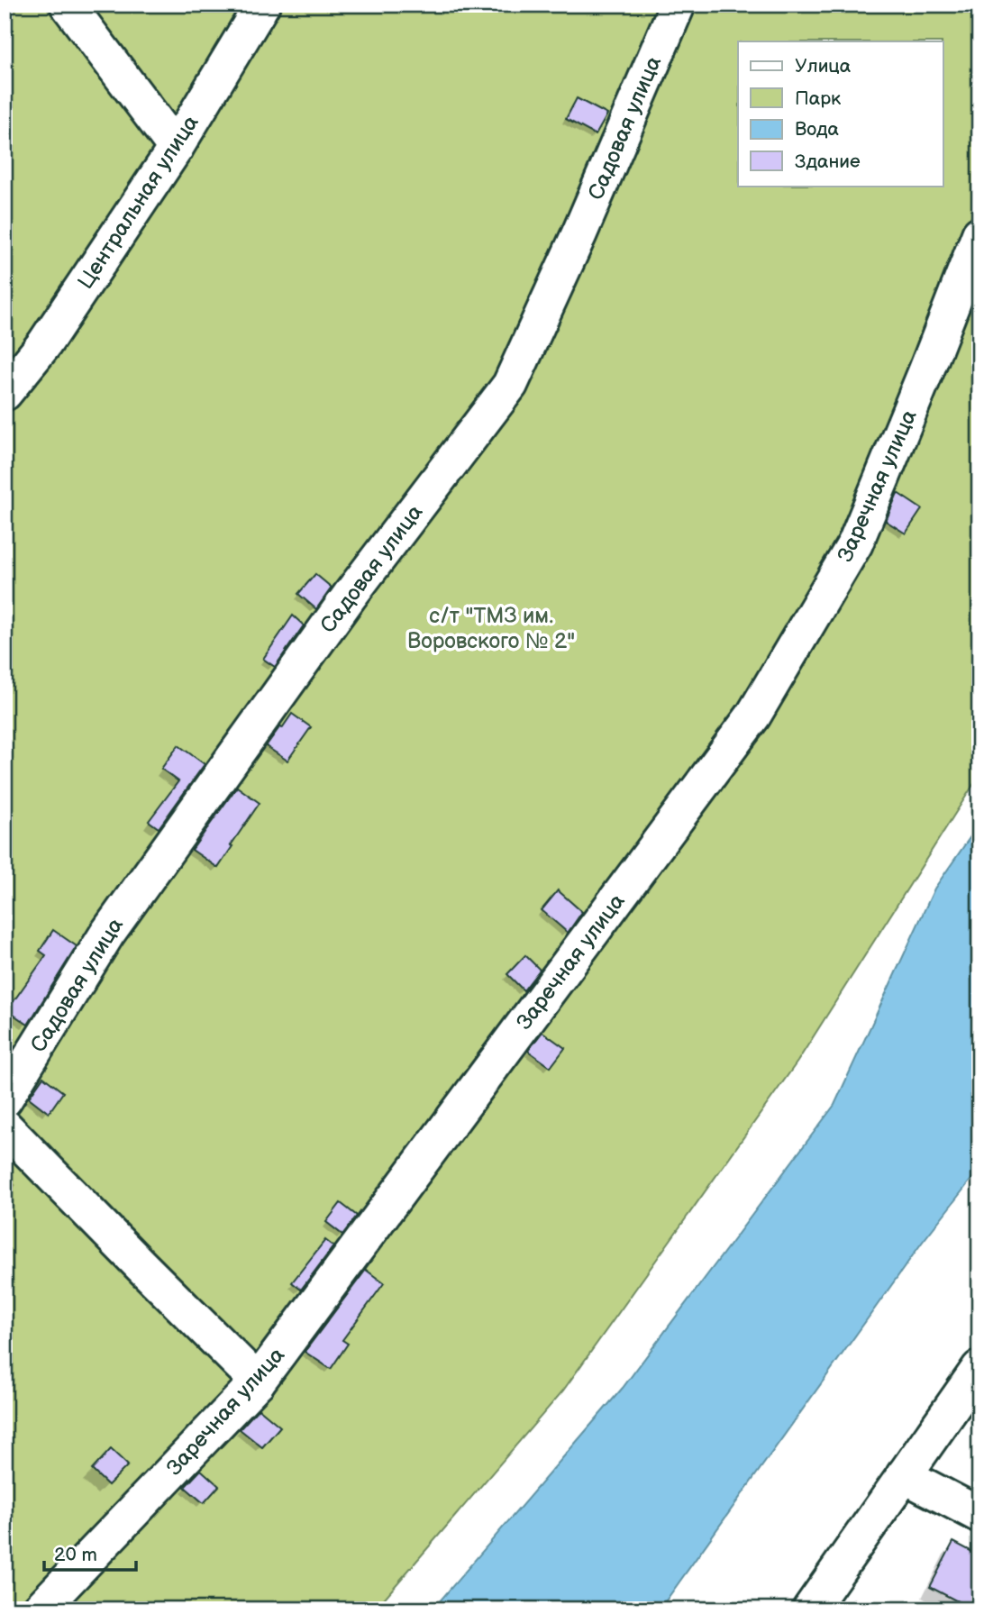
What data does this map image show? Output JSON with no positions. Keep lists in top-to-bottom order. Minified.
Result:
{"streets":{"street":["Садовая улица","Центральная улица","Заречная улица"]},"parks":["с/т \"ТМЗ им. Воровского № 2\""],"legend":["Улица","Парк","Вода","Здание"],"scale_bar":"20 m"}
